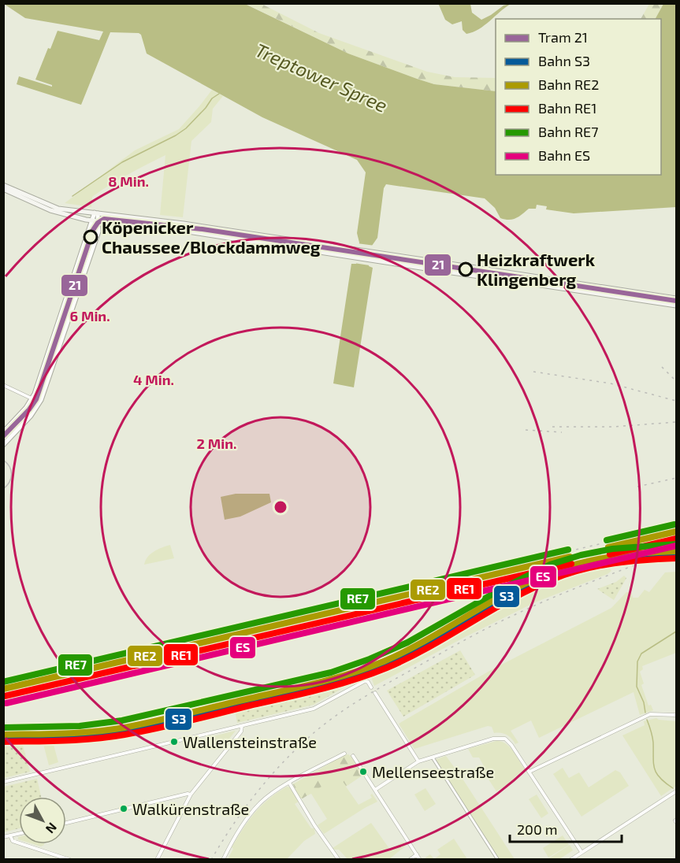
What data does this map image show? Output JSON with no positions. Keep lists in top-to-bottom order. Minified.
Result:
{"water":["Treptower Spree"],"places":["Köpenicker Chaussee/Blockdammweg","Heizkraftwerk Klingenberg","Wallensteinstraße","Mellenseestraße","Walkürenstraße"],"lines":["tram line 21","rail line RE7","rail line RE2","rail line RE1","rail line ES","rail line S3"],"legend":["Tram 21","Bahn S3","Bahn RE2","Bahn RE1","Bahn RE7","Bahn ES"],"scale_bar":"200 m","north":"bottom right","rings":["8 Min.","6 Min.","4 Min.","2 Min."]}
